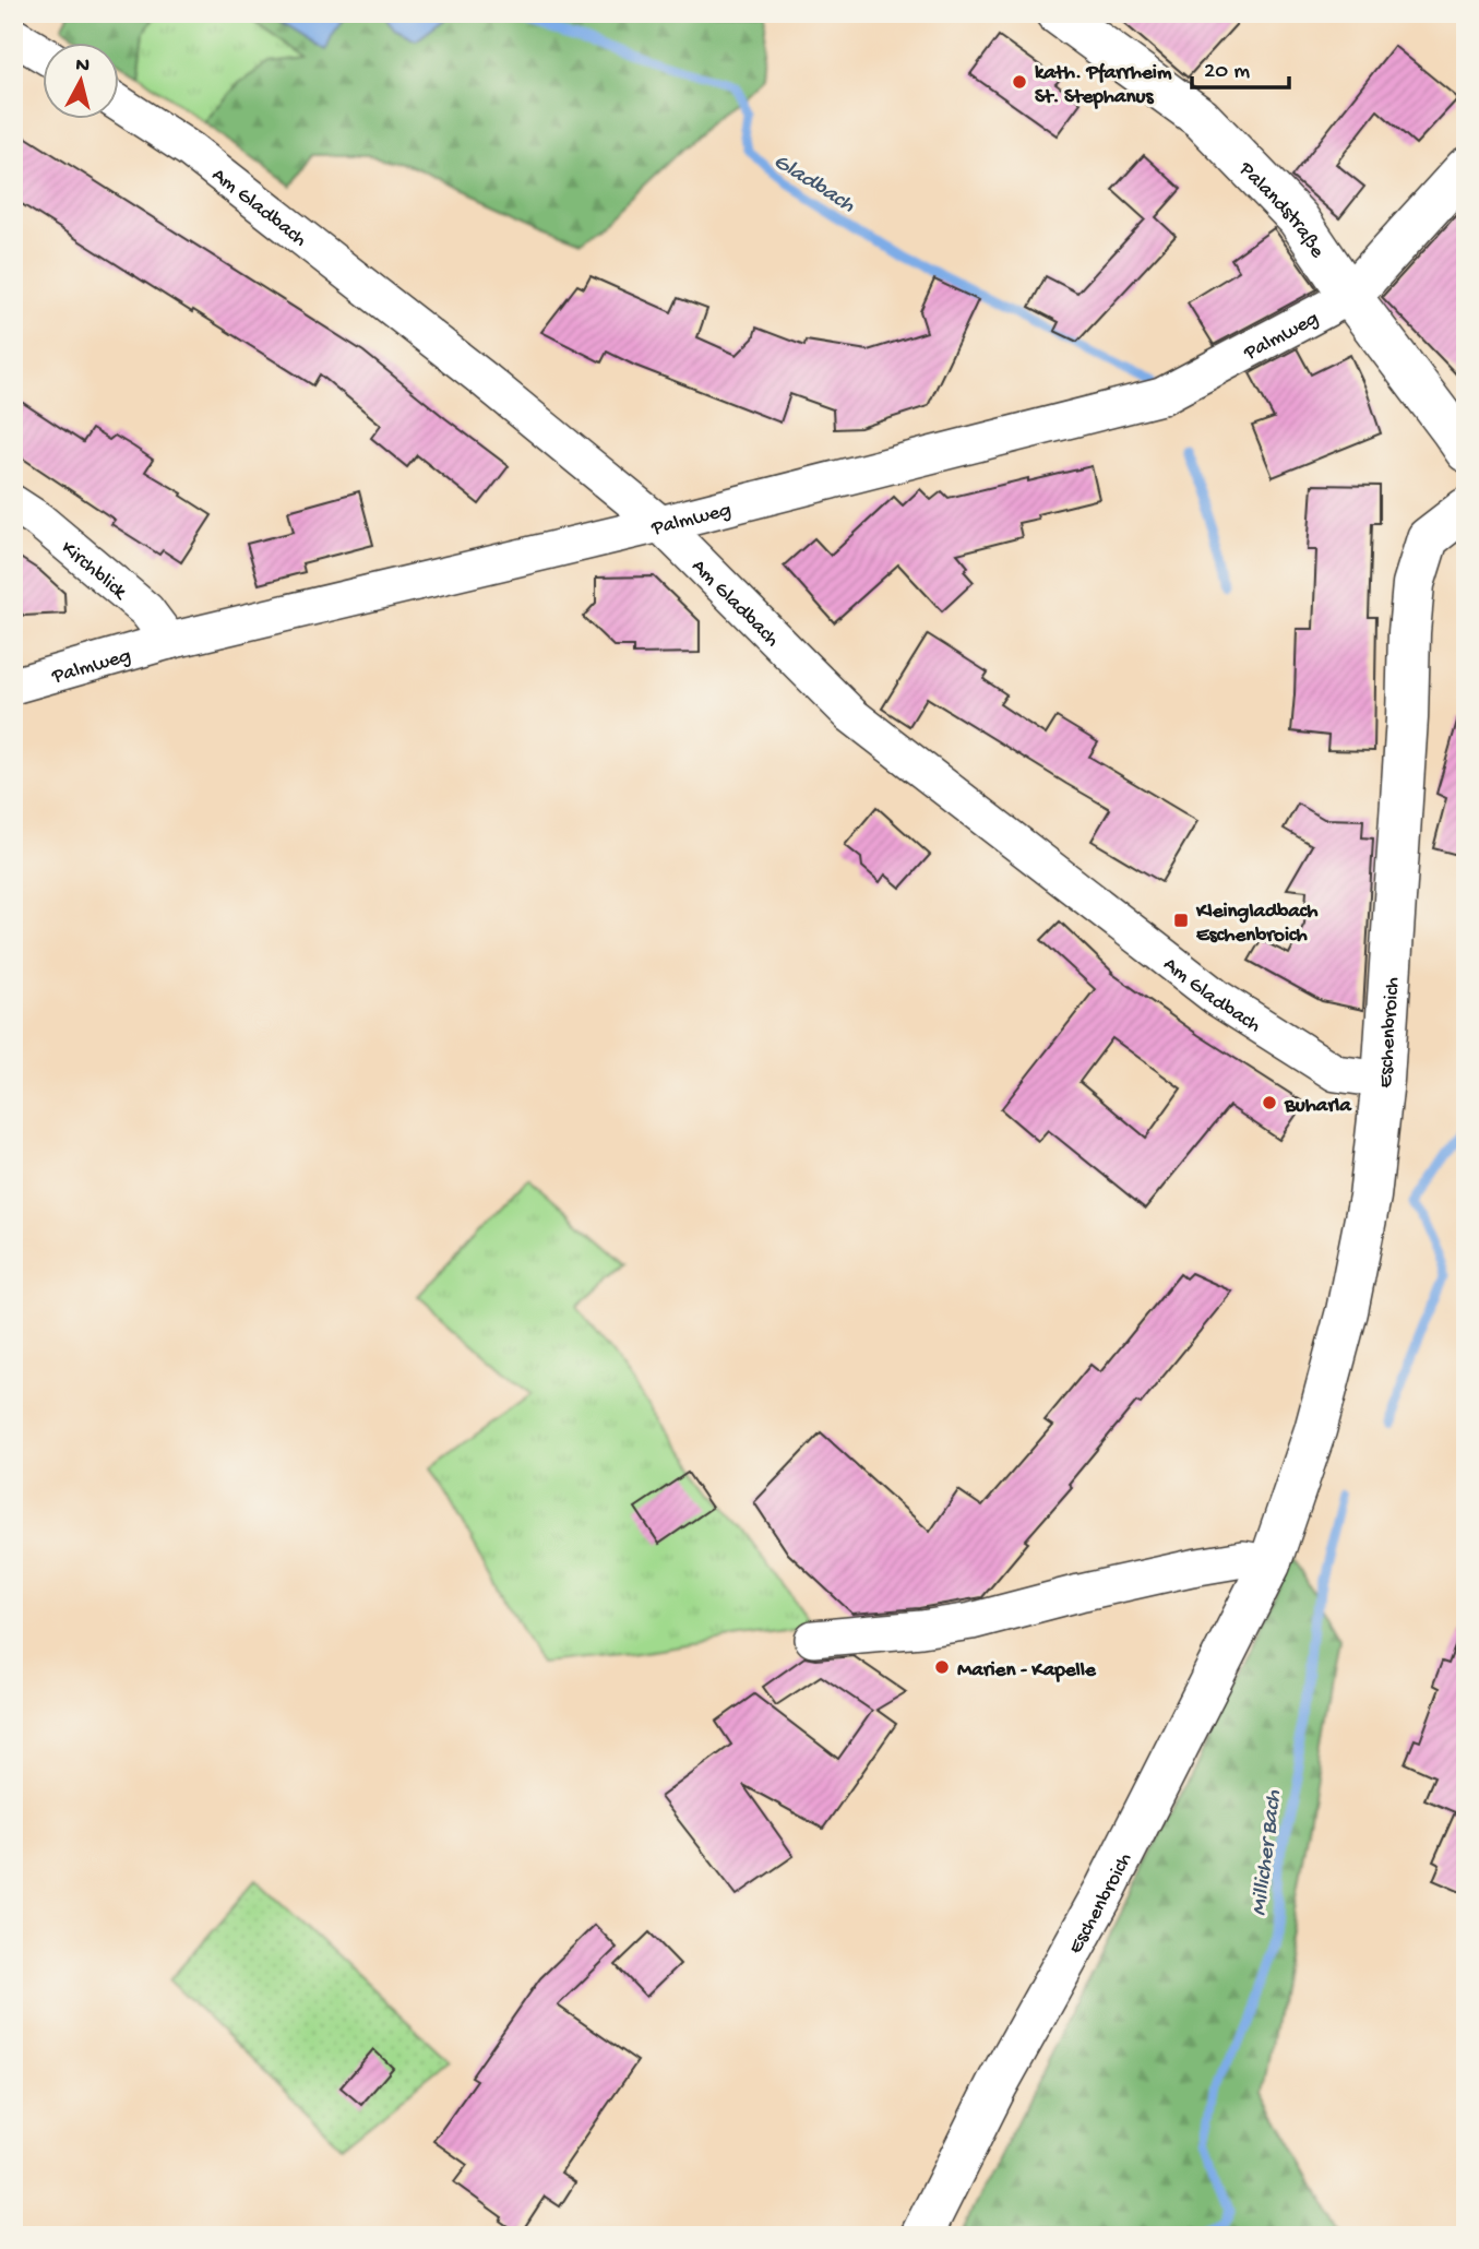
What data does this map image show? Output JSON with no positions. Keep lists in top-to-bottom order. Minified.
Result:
{"streets":{"street":["Am Gladbach","Palandstraße","Palmweg","Kirchblick","Eschenbroich"]},"crossings":[["Am Gladbach","Palmweg"],["Am Gladbach","Eschenbroich"],["Palandstraße","Palmweg"],["Palmweg","Kirchblick"]],"water":["Gladbach","Millicher Bach"],"places":{"other":["kath. Pfarrheim St. Stephanus","Buharla","Marien - Kapelle"],"transit":["Kleingladbach Eschenbroich"]},"scale_bar":"20 m","north":"top"}
